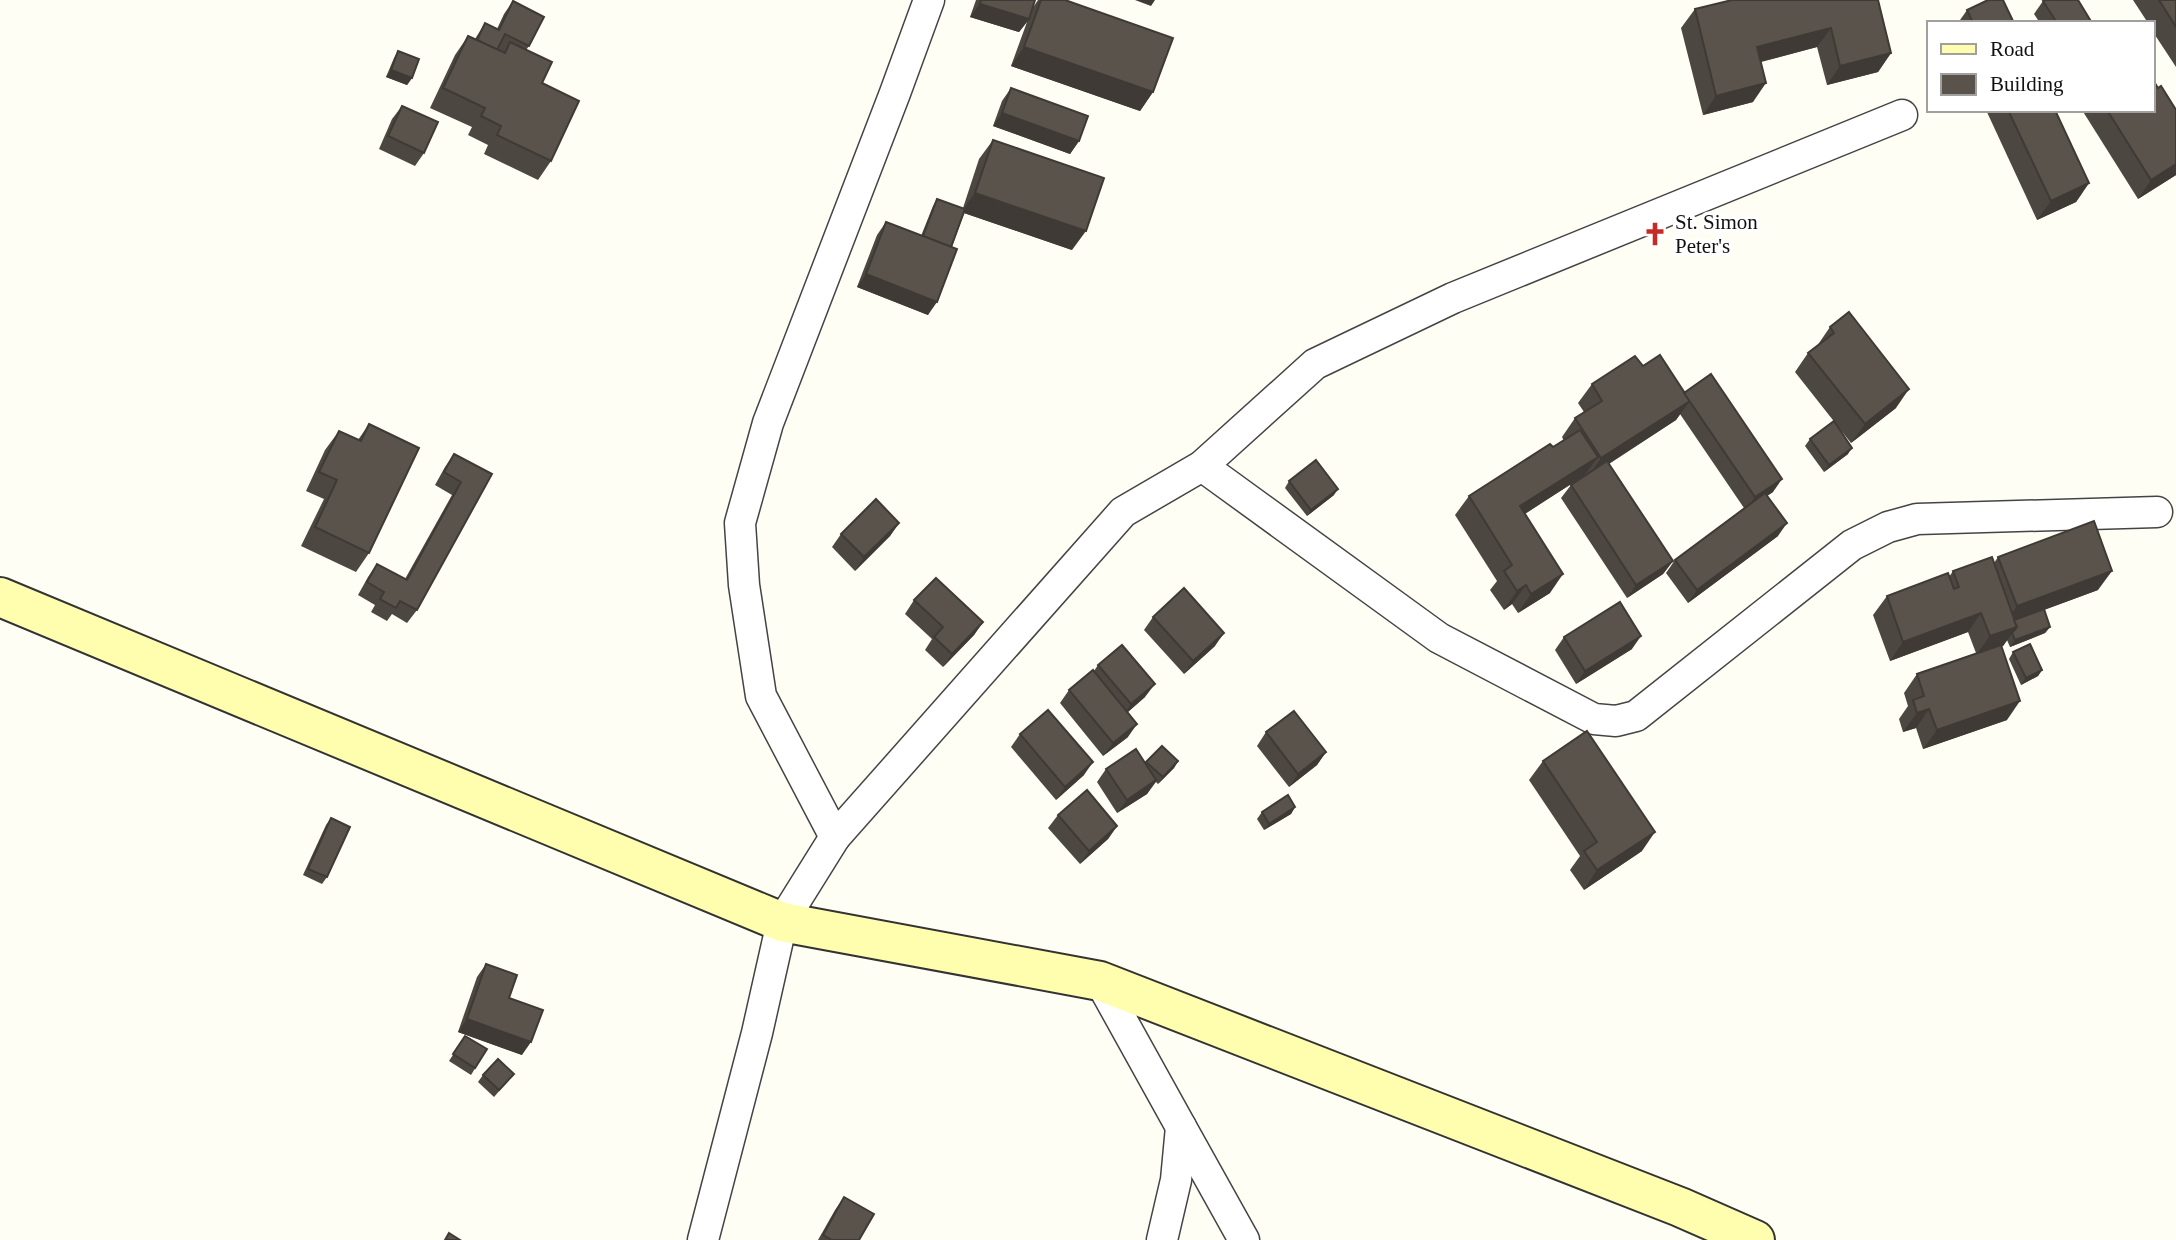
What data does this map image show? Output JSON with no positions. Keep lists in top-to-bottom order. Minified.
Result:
{"places":{"church":["St. Simon Peter's"]},"legend":["Road","Building"]}
